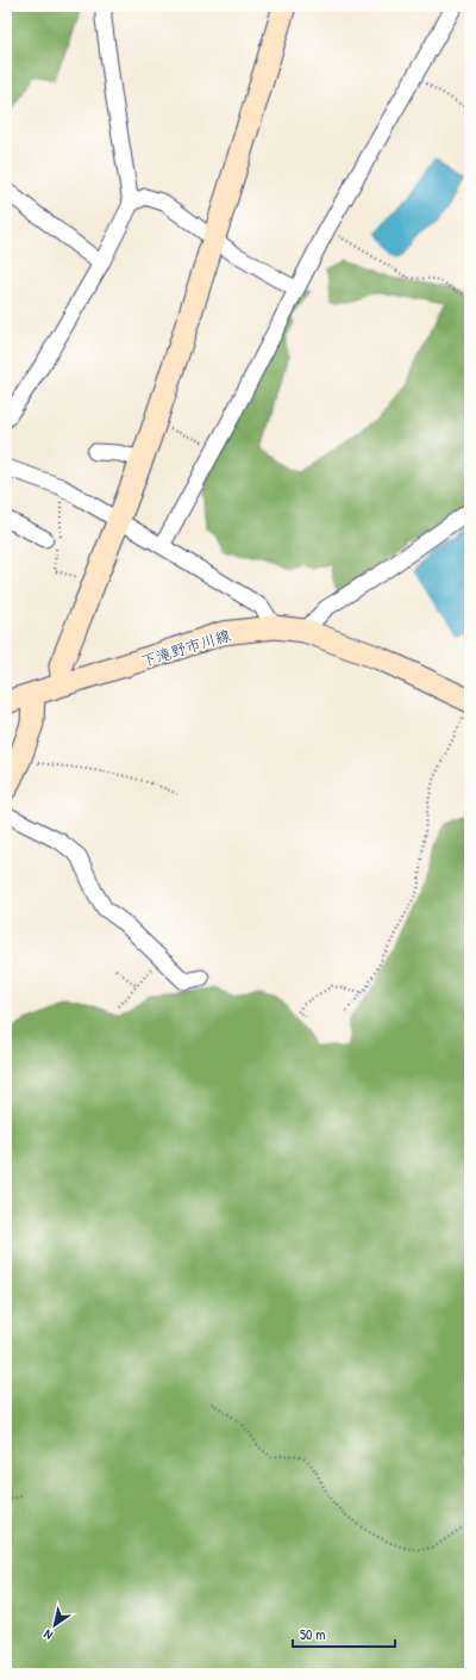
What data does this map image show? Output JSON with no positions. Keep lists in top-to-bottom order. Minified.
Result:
{"streets":{"street":["下滝野市川線"]},"scale_bar":"50 m","north":"bottom left"}
